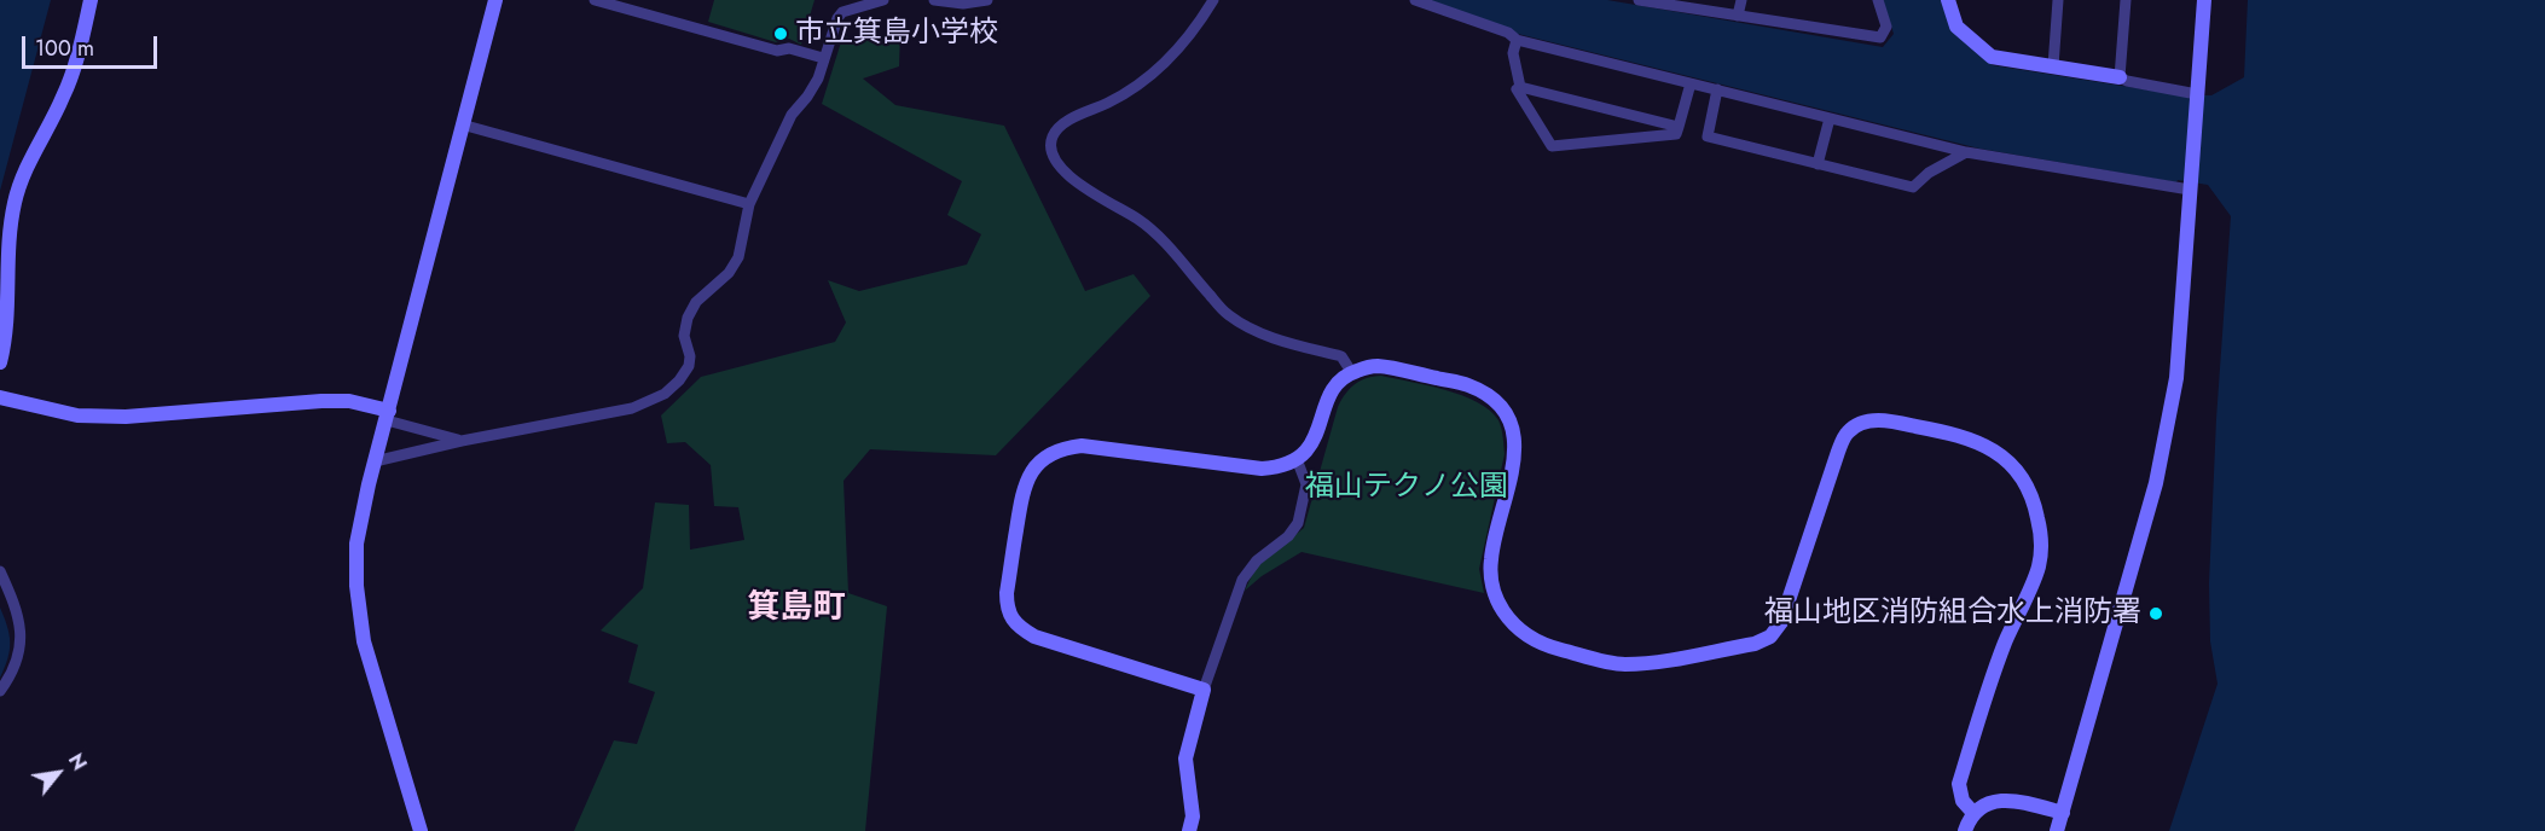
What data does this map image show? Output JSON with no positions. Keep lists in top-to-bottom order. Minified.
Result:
{"districts":["箕島町"],"parks":["福山テクノ公園"],"places":["市立箕島小学校","福山地区消防組合水上消防署"],"scale_bar":"100 m","north":"top right"}
